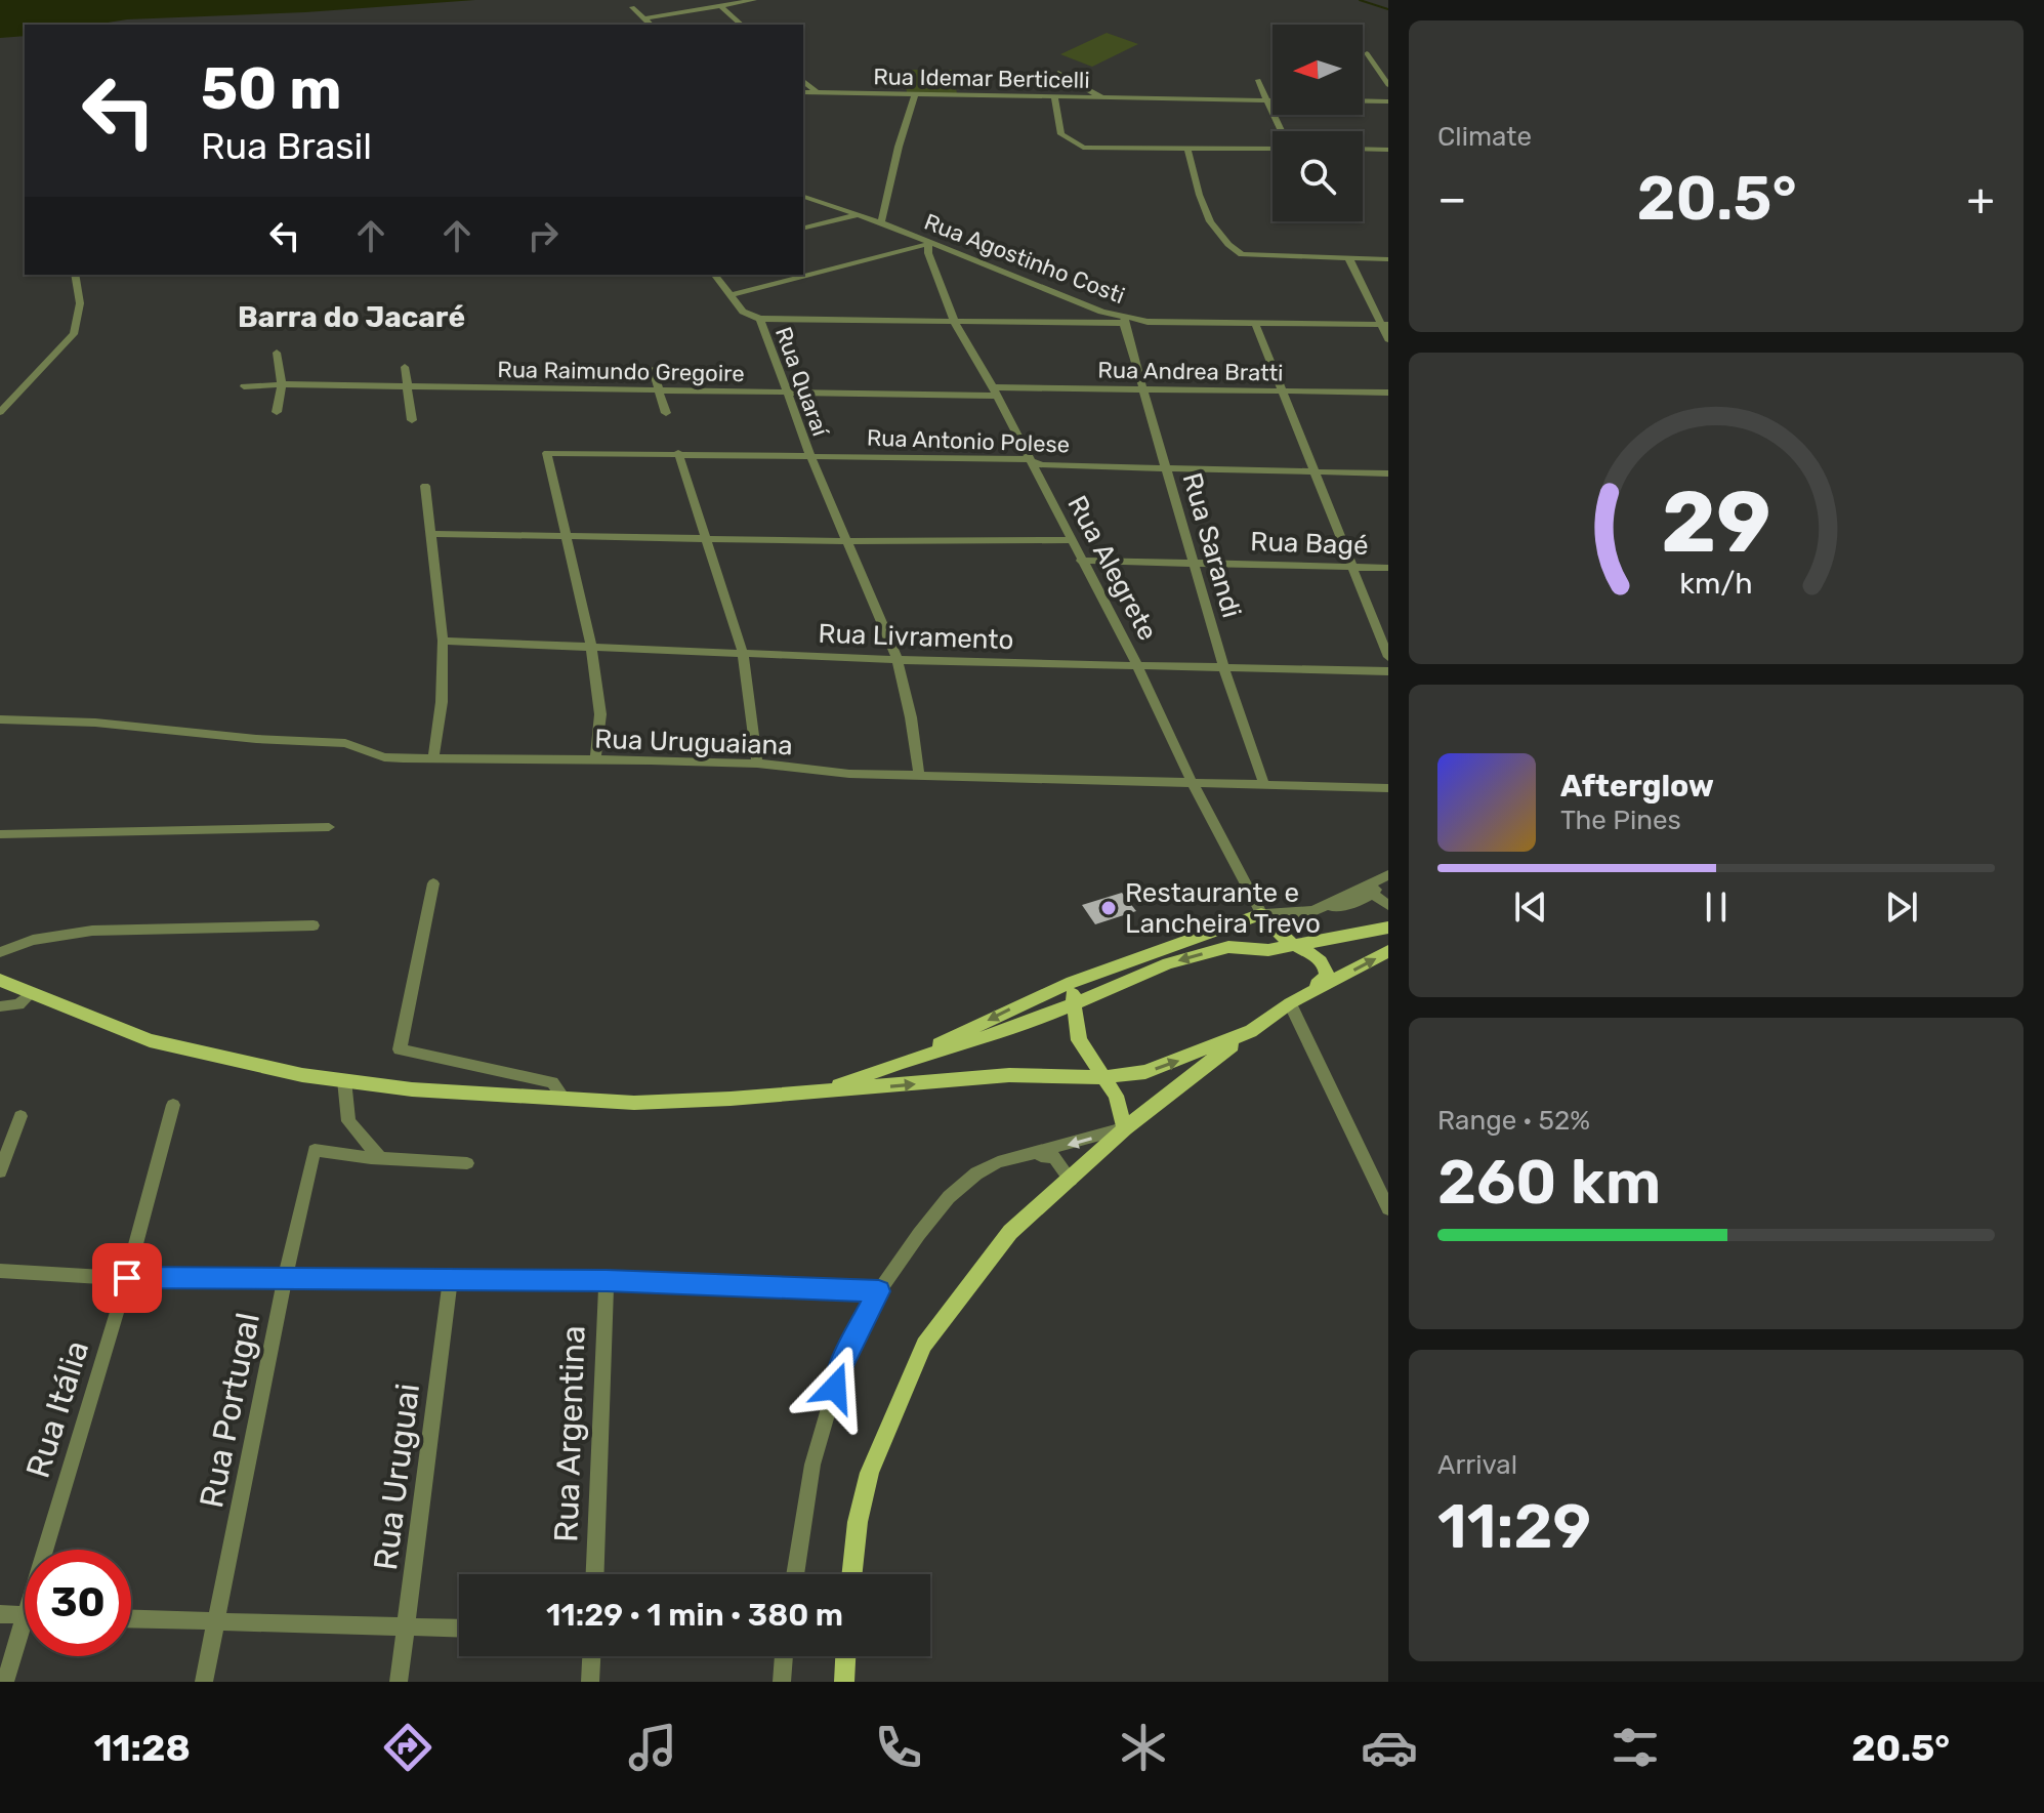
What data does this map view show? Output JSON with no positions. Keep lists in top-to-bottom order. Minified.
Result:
{"streets":{"street":["Rua Idemar Berticelli","Rua Agostinho Costi","Rua Raimundo Gregoire","Rua Andrea Bratti","Rua Quaraí","Rua Antonio Polese","Rua Bagé","Rua Sarandi","Rua Alegrete","Rua Livramento","Rua Uruguaiana","Rua Itália","Rua Portugal","Rua Argentina","Rua Uruguai"]},"crossings":[["Rua Agostinho Costi","Rua Sarandi"],["Rua Agostinho Costi","Rua Alegrete"],["Rua Raimundo Gregoire","Rua Andrea Bratti"],["Rua Raimundo Gregoire","Rua Quaraí"],["Rua Raimundo Gregoire","Rua Alegrete"],["Rua Andrea Bratti","Rua Sarandi"],["Rua Andrea Bratti","Rua Alegrete"],["Rua Quaraí","Rua Antonio Polese"],["Rua Quaraí","Rua Livramento"],["Rua Quaraí","Rua Uruguaiana"],["Rua Antonio Polese","Rua Sarandi"],["Rua Antonio Polese","Rua Alegrete"],["Rua Bagé","Rua Sarandi"],["Rua Bagé","Rua Alegrete"],["Rua Sarandi","Rua Livramento"],["Rua Sarandi","Rua Uruguaiana"],["Rua Alegrete","Rua Livramento"],["Rua Alegrete","Rua Uruguaiana"]],"districts":["Barra do Jacaré"],"places":["Restaurante e Lancheira Trevo"],"north":"left","page":{"tile":["Climate",["Range · 52%","260 km"],["Arrival","11:29"]],"turn":["50 m","Rua Brasil"],"heat":["−","20.5°","+"],"song":["Afterglow","The Pines"],"limit":"30","trip":"11:29 · 1 min · 380 m","tabs":["11:28","20.5°"],"gauge":["29","km/h"]}}
